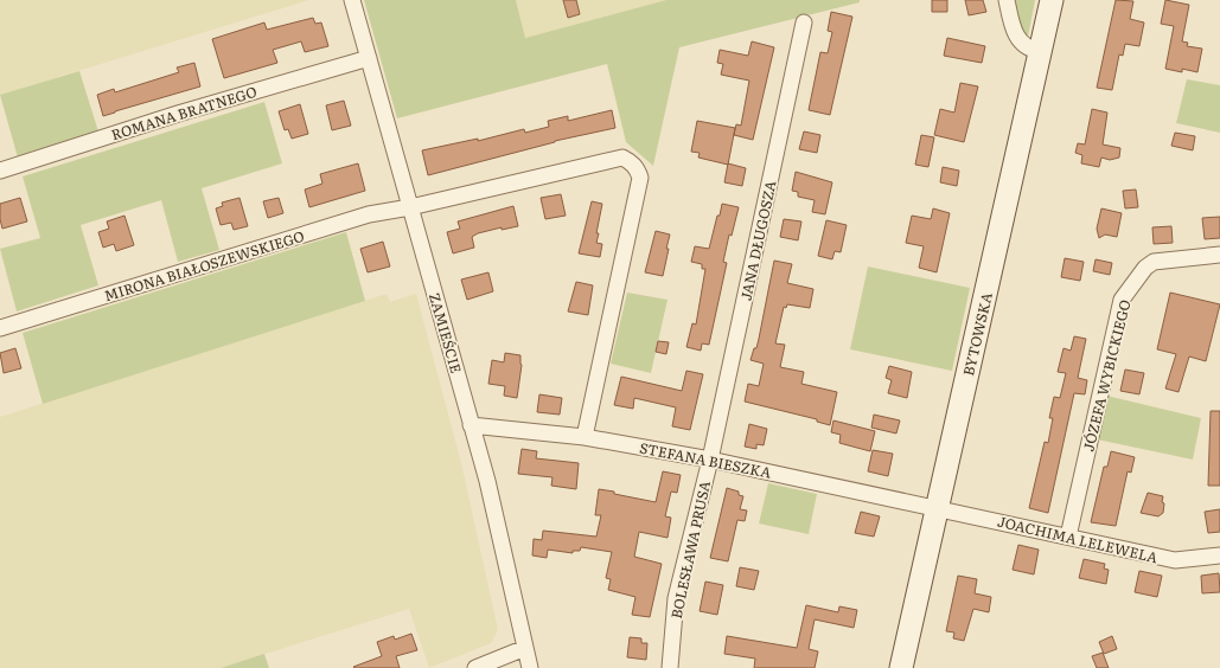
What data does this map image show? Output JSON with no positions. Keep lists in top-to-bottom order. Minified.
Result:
{"streets":{"street":["ROMANA BRATNEGO","JANA DŁUGOSZA","MIRONA BIAŁOSZEWSKIEGO","ZAMIEŚCIE","BYTOWSKA","JÓZEFA WYBICKIEGO","STEFANA BIESZKA","JOACHIMA LELEWELA","BOLESŁAWA PRUSA"]},"crossings":[["ROMANA BRATNEGO","ZAMIEŚCIE"],["JANA DŁUGOSZA","STEFANA BIESZKA"],["JANA DŁUGOSZA","BOLESŁAWA PRUSA"],["MIRONA BIAŁOSZEWSKIEGO","ZAMIEŚCIE"],["MIRONA BIAŁOSZEWSKIEGO","STEFANA BIESZKA"],["ZAMIEŚCIE","STEFANA BIESZKA"],["BYTOWSKA","STEFANA BIESZKA"],["BYTOWSKA","JOACHIMA LELEWELA"],["JÓZEFA WYBICKIEGO","JOACHIMA LELEWELA"],["STEFANA BIESZKA","JOACHIMA LELEWELA"],["STEFANA BIESZKA","BOLESŁAWA PRUSA"]]}
